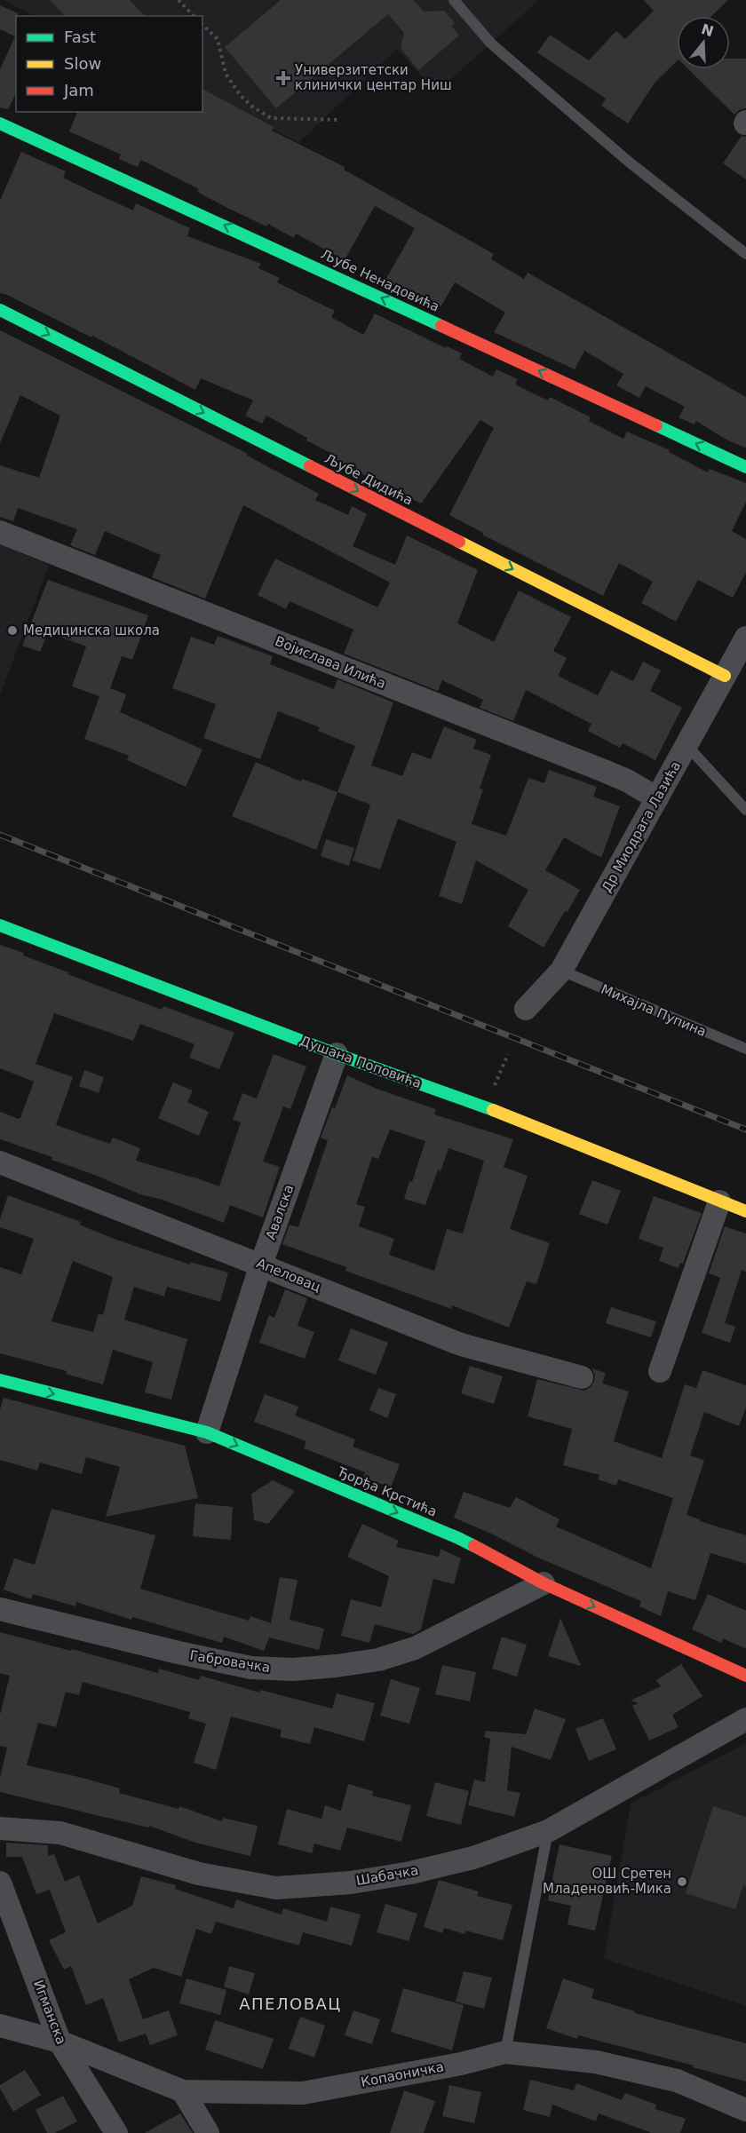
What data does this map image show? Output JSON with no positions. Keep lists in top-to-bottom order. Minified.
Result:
{"streets":{"street":["Љубе Ненадовића","Љубе Дидића","Војислава Илића","Др Миодрага Лазића","Душана Поповића","Авалска","Апеловац","Ђорђа Крстића","Габровачка","Шабачка","Игманска","Копаоничка"],"lane":["Михајла Пупина"]},"crossings":[["Љубе Дидића","Др Миодрага Лазића"],["Војислава Илића","Др Миодрага Лазића"],["Др Миодрага Лазића","Михајла Пупина"],["Душана Поповића","Авалска"],["Авалска","Апеловац"],["Авалска","Ђорђа Крстића"],["Ђорђа Крстића","Габровачка"],["Игманска","Копаоничка"]],"one_way":["Љубе Ненадовића","Љубе Дидића","Ђорђа Крстића"],"districts":["АПЕЛОВАЦ"],"places":{"health":["Универзитетски клинички центар Ниш"],"other":["Медицинска школа","ОШ Сретен Младеновић-Мика"]},"legend":["Fast","Slow","Jam"],"north":"top"}
